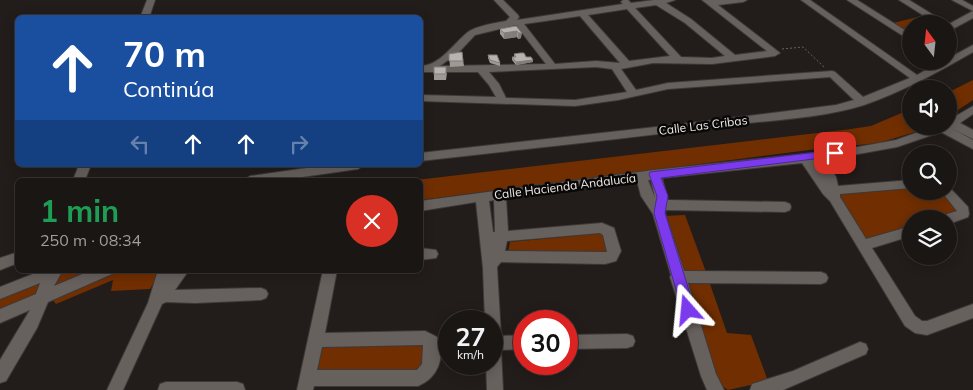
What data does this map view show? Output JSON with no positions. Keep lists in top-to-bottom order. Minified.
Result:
{"streets":{"street":["Calle Las Cribas","Calle Hacienda Andalucía"]},"north":"top","page":{"turn":["70 m","Continúa"],"heading":["1 min","250 m · 08:34"],"speed":"27 km/h","limit":"30"}}
